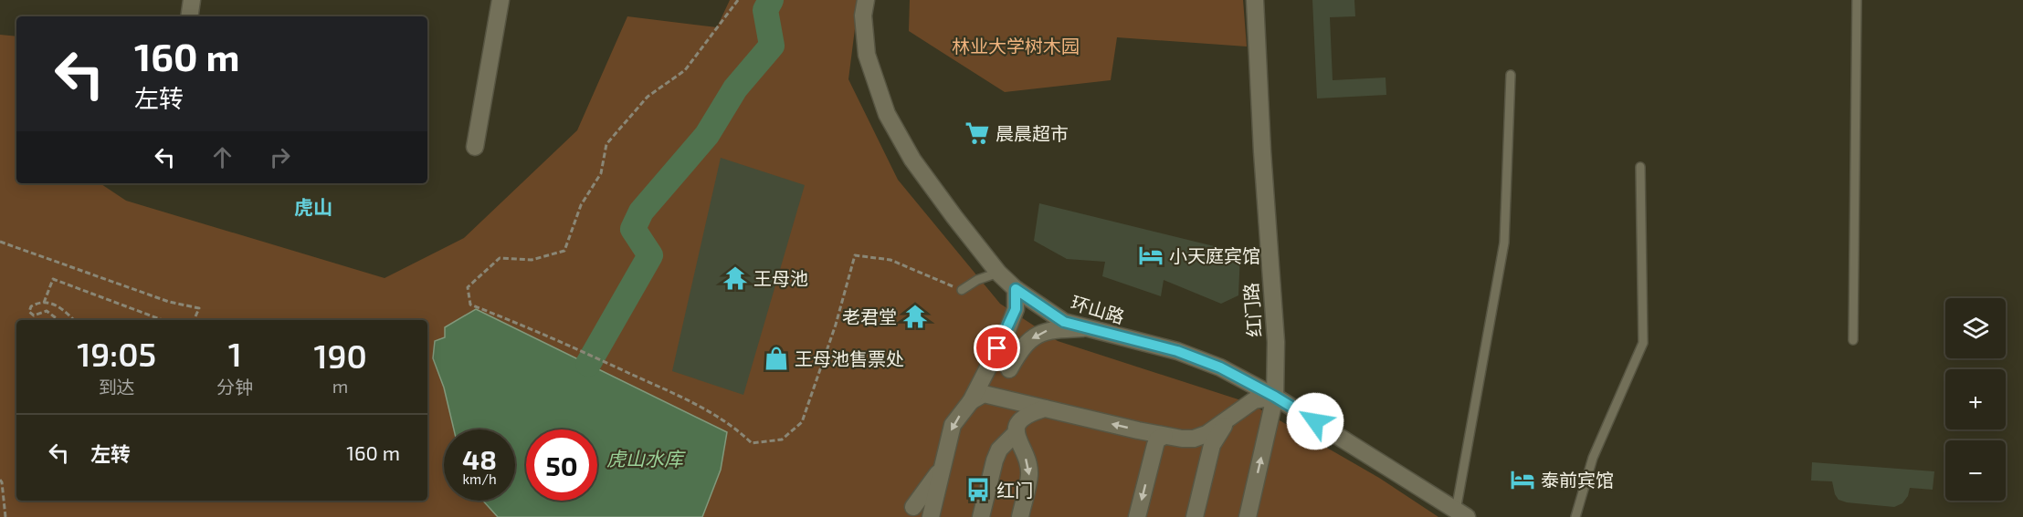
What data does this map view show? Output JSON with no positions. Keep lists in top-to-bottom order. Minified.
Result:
{"streets":{"street":["环山路","红门路"]},"crossings":[["环山路","红门路"]],"districts":["虎山"],"water":["虎山水库"],"parks":["林业大学树木园"],"places":{"supermarket":["晨晨超市"],"hotel":["小天庭宾馆","泰前宾馆"],"temple":["王母池","老君堂"],"shop":["王母池售票处"],"bus stop":["红门"]},"page":{"turn":["160 m","左转"],"map_buttons":["+","−"],"eta":["19:05","到达","1","分钟","190","m"],"list":[{"name":"左转","value":"160 m"}],"speed":"48 km/h","limit":"50"}}
